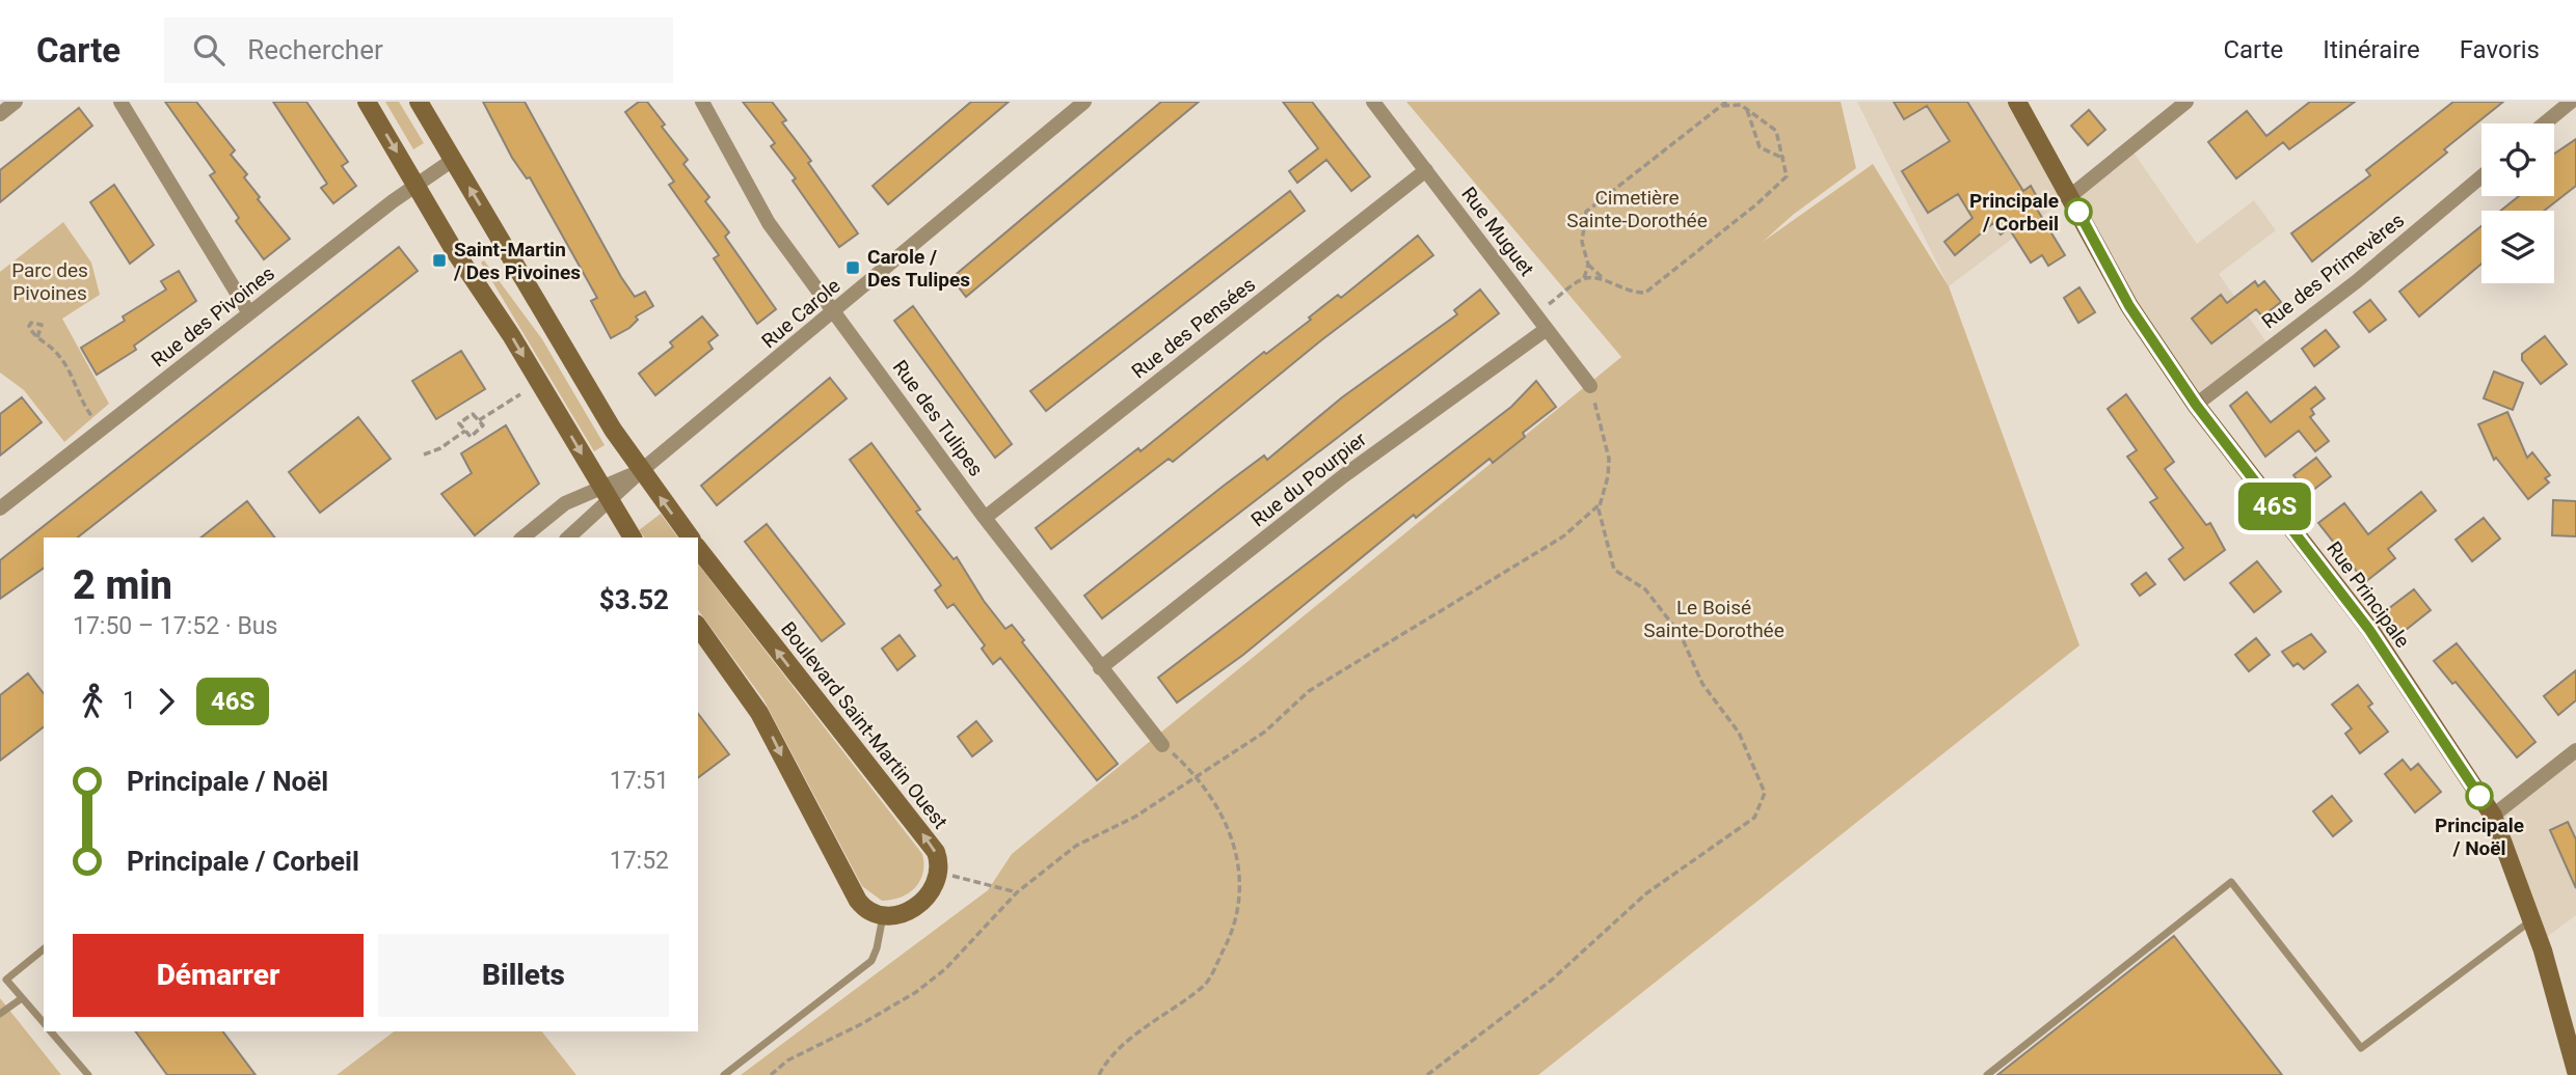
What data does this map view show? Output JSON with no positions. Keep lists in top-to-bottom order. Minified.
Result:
{"streets":{"street":["Rue Muguet","Rue des Primevères","Rue Carole","Rue des Pivoines","Rue des Pensées","Rue des Tulipes","Rue du Pourpier","Rue Principale","Boulevard Saint-Martin Ouest"]},"crossings":[["Rue Muguet","Rue des Pensées"],["Rue Muguet","Rue du Pourpier"],["Rue des Primevères","Rue Principale"],["Rue Carole","Rue des Tulipes"],["Rue des Pensées","Rue des Tulipes"],["Rue des Tulipes","Rue du Pourpier"]],"parks":["Cimetière Sainte-Dorothée","Parc des Pivoines","Le Boisé Sainte-Dorothée"],"places":{"other":["Principale / Corbeil","Principale / Noël"],"transit":["Saint-Martin / Des Pivoines","Carole / Des Tulipes"]},"lines":["bus line 46S"],"page":{"header":"Carte","search":"Rechercher","nav":["Carte","Itinéraire","Favoris"],"on_map":"46S","heading":["2 min","17:50 – 17:52 · Bus","$3.52"],"legs":["1","46S"],"list":[{"name":"Principale / Noël","value":"17:51"},{"name":"Principale / Corbeil","value":"17:52"}],"buttons":["Démarrer","Billets"]}}
